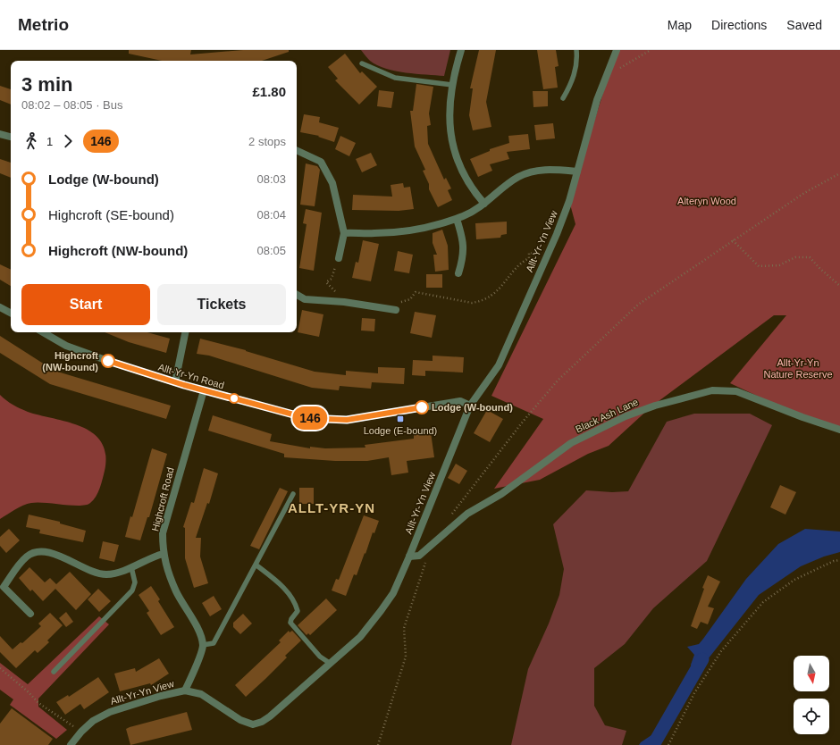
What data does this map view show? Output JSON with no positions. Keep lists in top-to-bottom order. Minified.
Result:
{"streets":{"street":["Allt-Yr-Yn View","Allt-Yr-Yn Road","Black Ash Lane","Highcroft Road"]},"crossings":[["Allt-Yr-Yn View","Allt-Yr-Yn Road"],["Allt-Yr-Yn Road","Highcroft Road"]],"districts":["ALLT-YR-YN"],"parks":["Alteryn Wood","Allt-Yr-Yn Nature Reserve"],"places":{"other":["Highcroft (NW-bound)","Lodge (W-bound)"],"transit":["Lodge (E-bound)"]},"lines":["bus line 146"],"north":"bottom","page":{"header":"Metrio","nav":["Map","Directions","Saved"],"on_map":"146","heading":["3 min","08:02 – 08:05 · Bus","£1.80"],"legs":["1","146","2 stops"],"list":[{"name":"Lodge (W-bound)","value":"08:03"},{"name":"Highcroft (SE-bound)","value":"08:04"},{"name":"Highcroft (NW-bound)","value":"08:05"}],"buttons":["Start","Tickets"]}}
